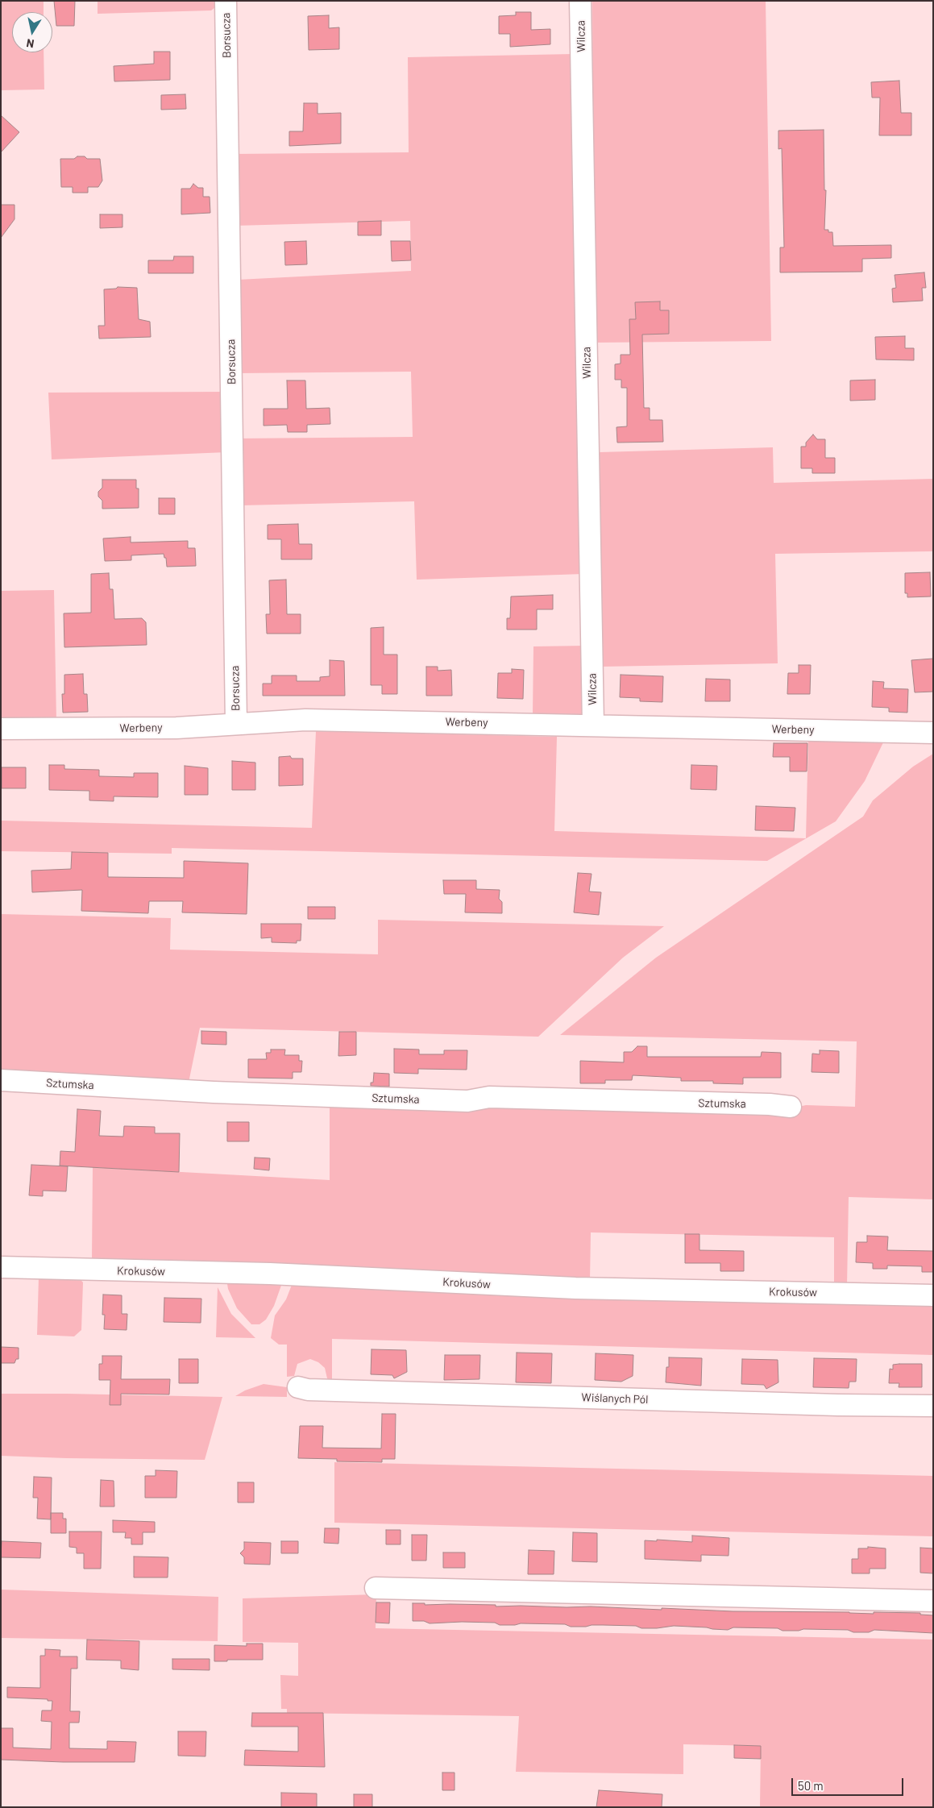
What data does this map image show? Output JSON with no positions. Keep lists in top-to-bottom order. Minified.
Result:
{"streets":{"street":["Borsucza","Wilcza","Werbeny","Sztumska","Krokusów","Wiślanych Pól"]},"crossings":[["Borsucza","Werbeny"],["Wilcza","Werbeny"]],"scale_bar":"50 m","north":"bottom"}
